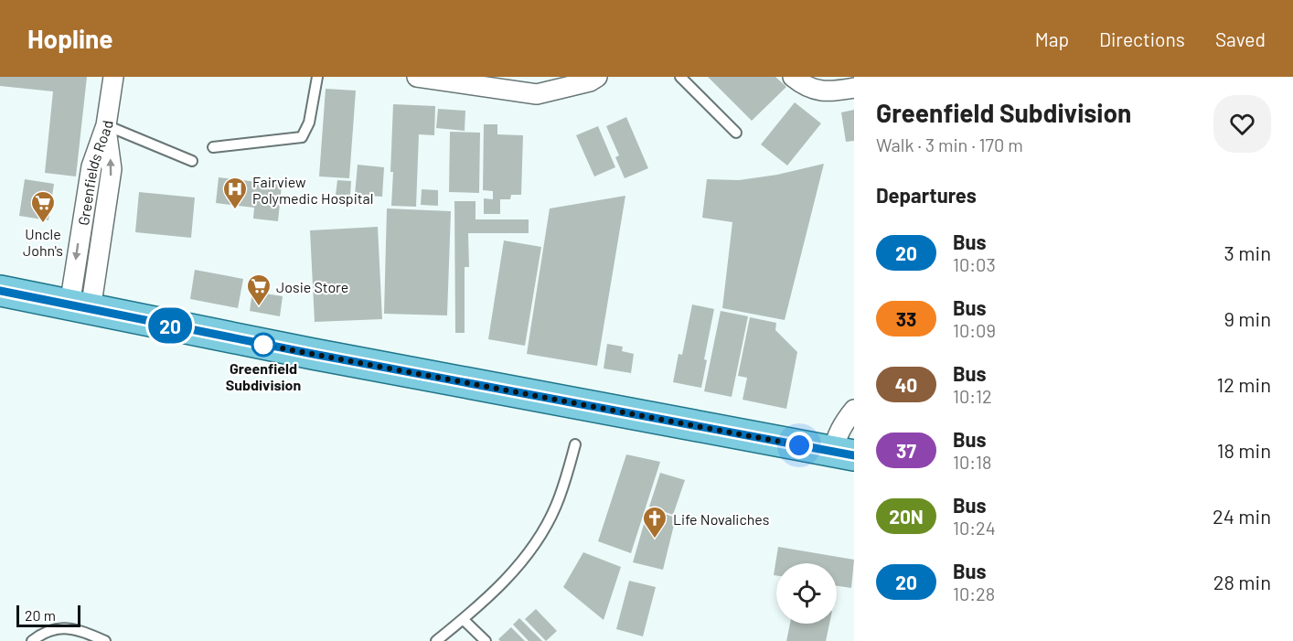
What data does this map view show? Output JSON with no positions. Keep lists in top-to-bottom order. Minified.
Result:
{"streets":{"street":["Greenfields Road"]},"places":{"hospital":["Fairview Polymedic Hospital"],"supermarket":["Uncle John's","Josie Store"],"other":["Greenfield Subdivision"],"church":["Life Novaliches"]},"lines":["bus line 20"],"scale_bar":"20 m","page":{"header":"Hopline","nav":["Map","Directions","Saved"],"on_map":"20","heading":[["Greenfield Subdivision","Walk · 3 min · 170 m"],"Departures"],"list":[{"mark":"20","name":"Bus","note":"10:03","value":"3 min"},{"mark":"33","name":"Bus","note":"10:09","value":"9 min"},{"mark":"40","name":"Bus","note":"10:12","value":"12 min"},{"mark":"37","name":"Bus","note":"10:18","value":"18 min"},{"mark":"20N","name":"Bus","note":"10:24","value":"24 min"},{"mark":"20","name":"Bus","note":"10:28","value":"28 min"}],"scale":"20 m"}}
